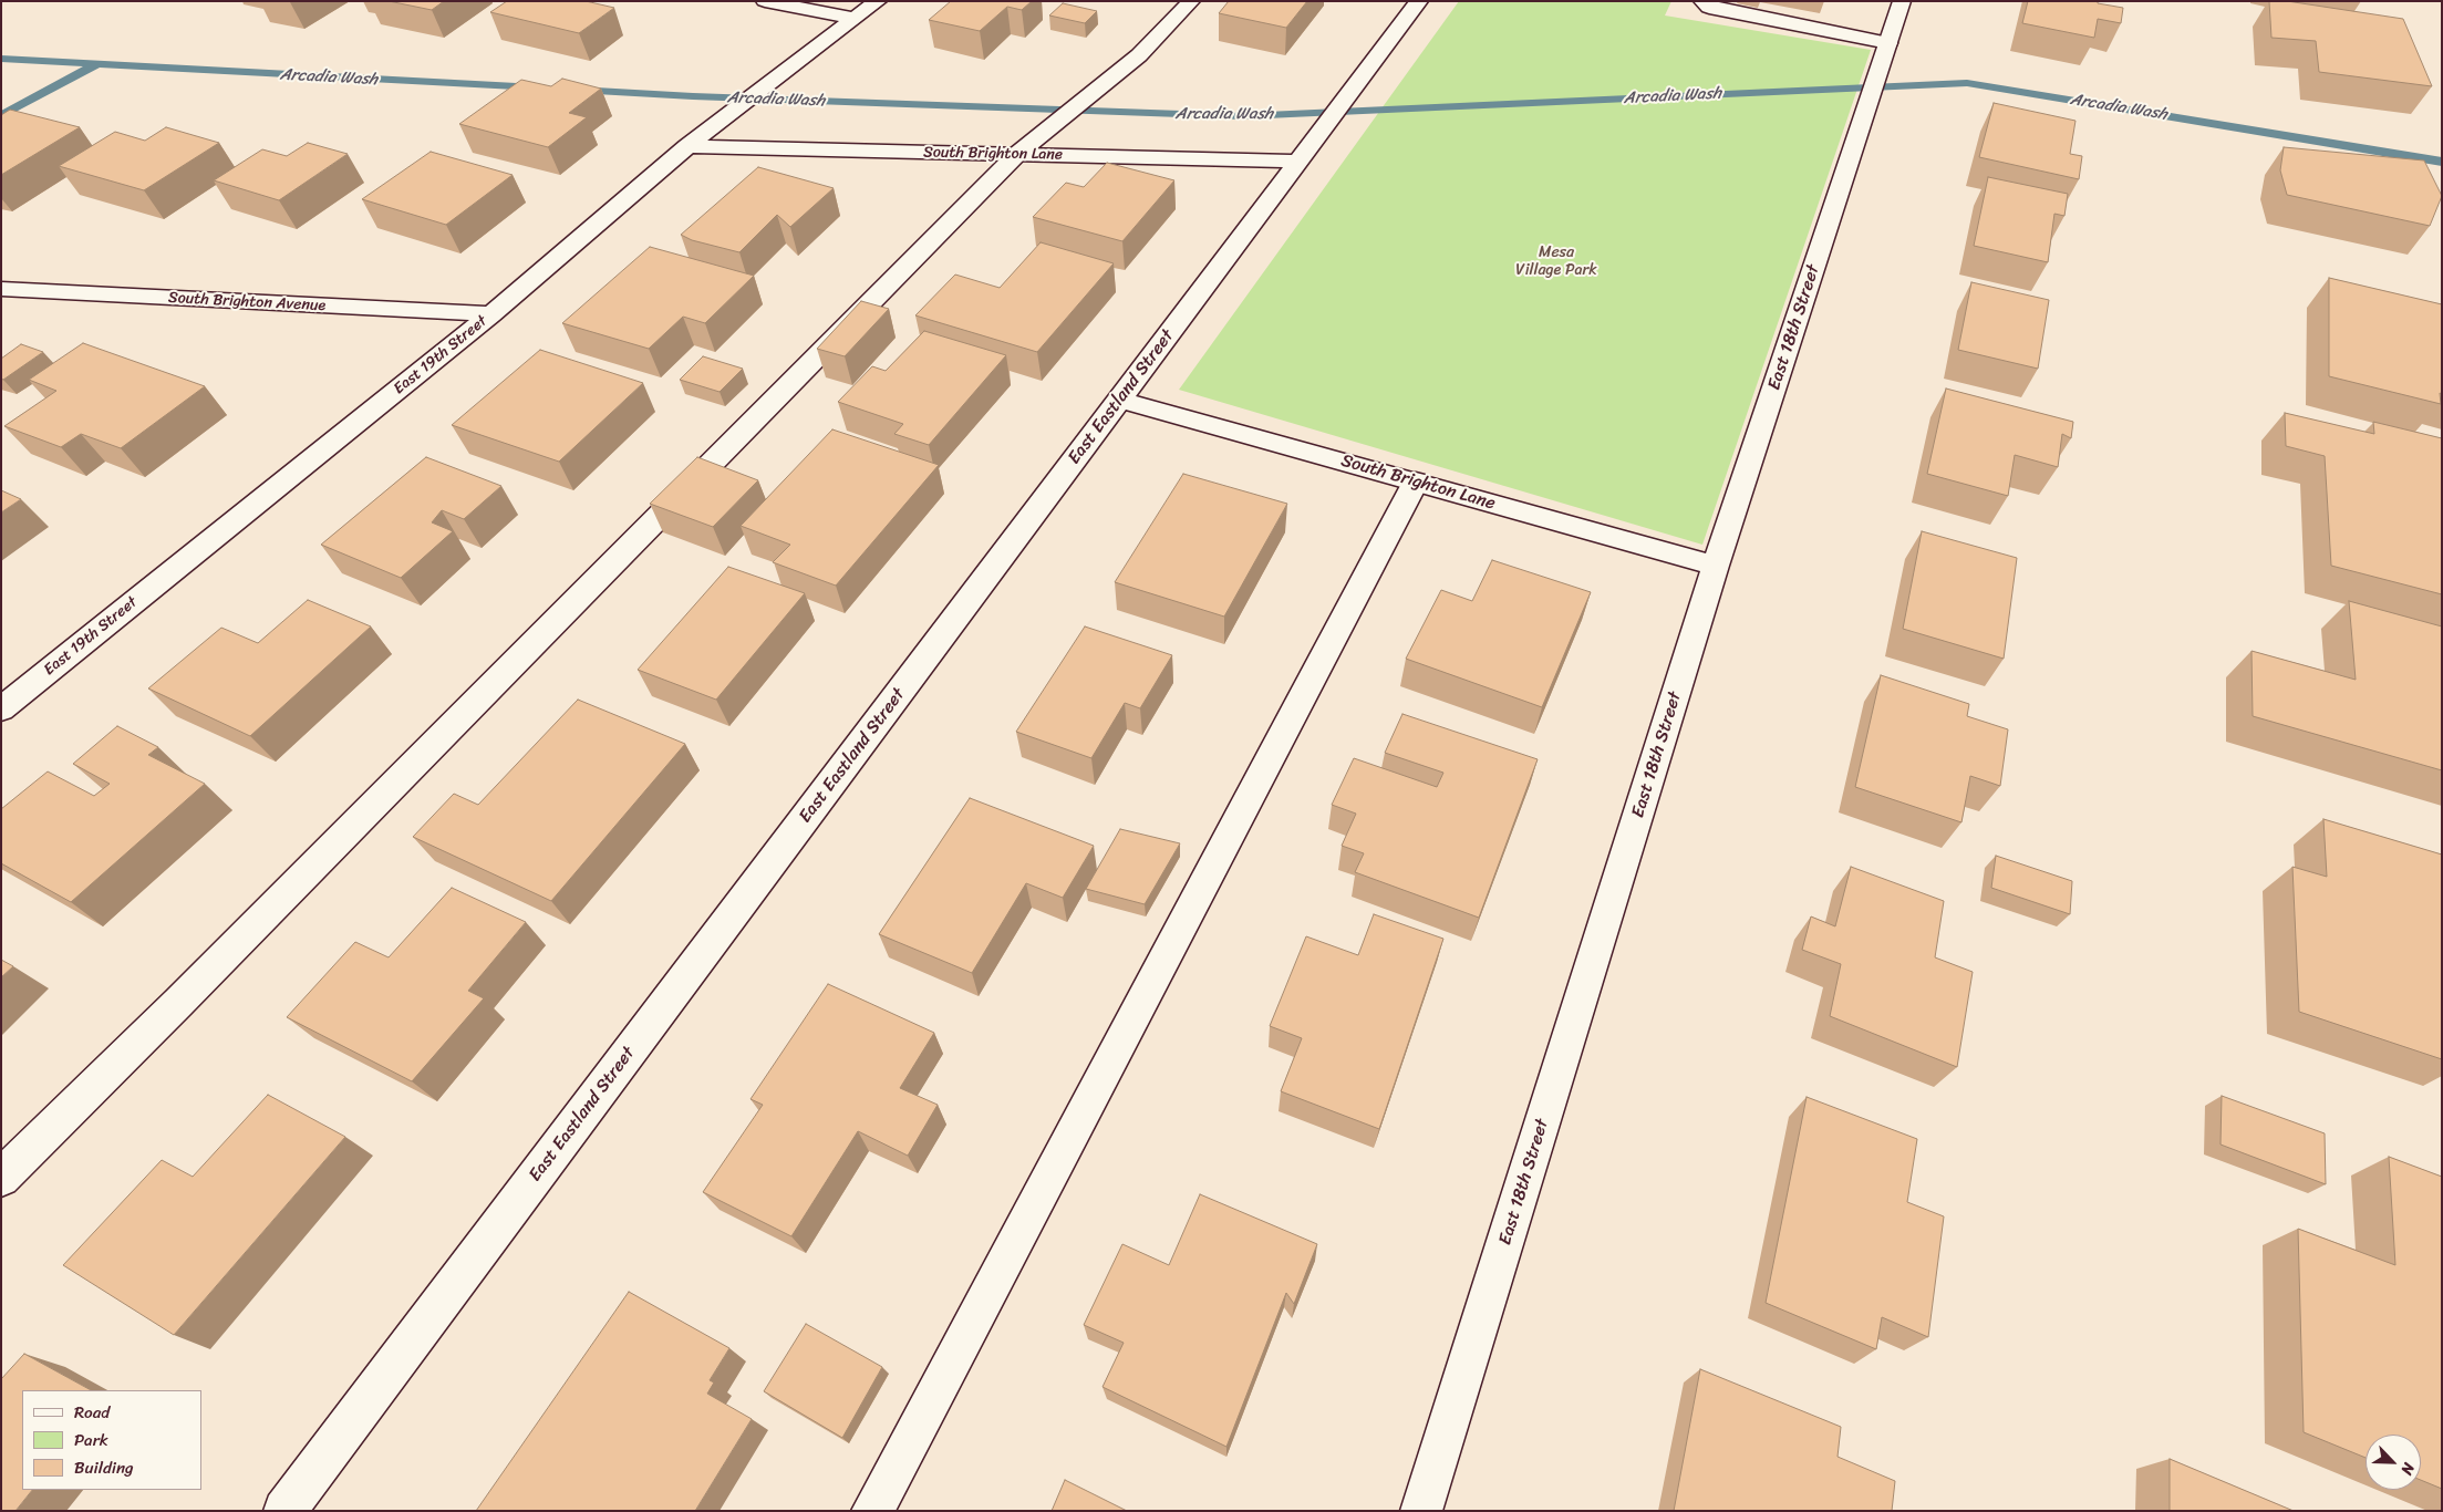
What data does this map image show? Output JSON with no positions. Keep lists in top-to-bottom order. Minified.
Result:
{"streets":{"street":["South Brighton Lane","South Brighton Avenue","East 18th Street","East 19th Street","East Eastland Street"]},"crossings":[["South Brighton Lane","East 18th Street"],["South Brighton Lane","East 19th Street"],["South Brighton Lane","East Eastland Street"],["South Brighton Avenue","East 19th Street"]],"water":["Arcadia Wash"],"parks":["Mesa Village Park"],"legend":["Road","Park","Building"],"north":"bottom right"}
